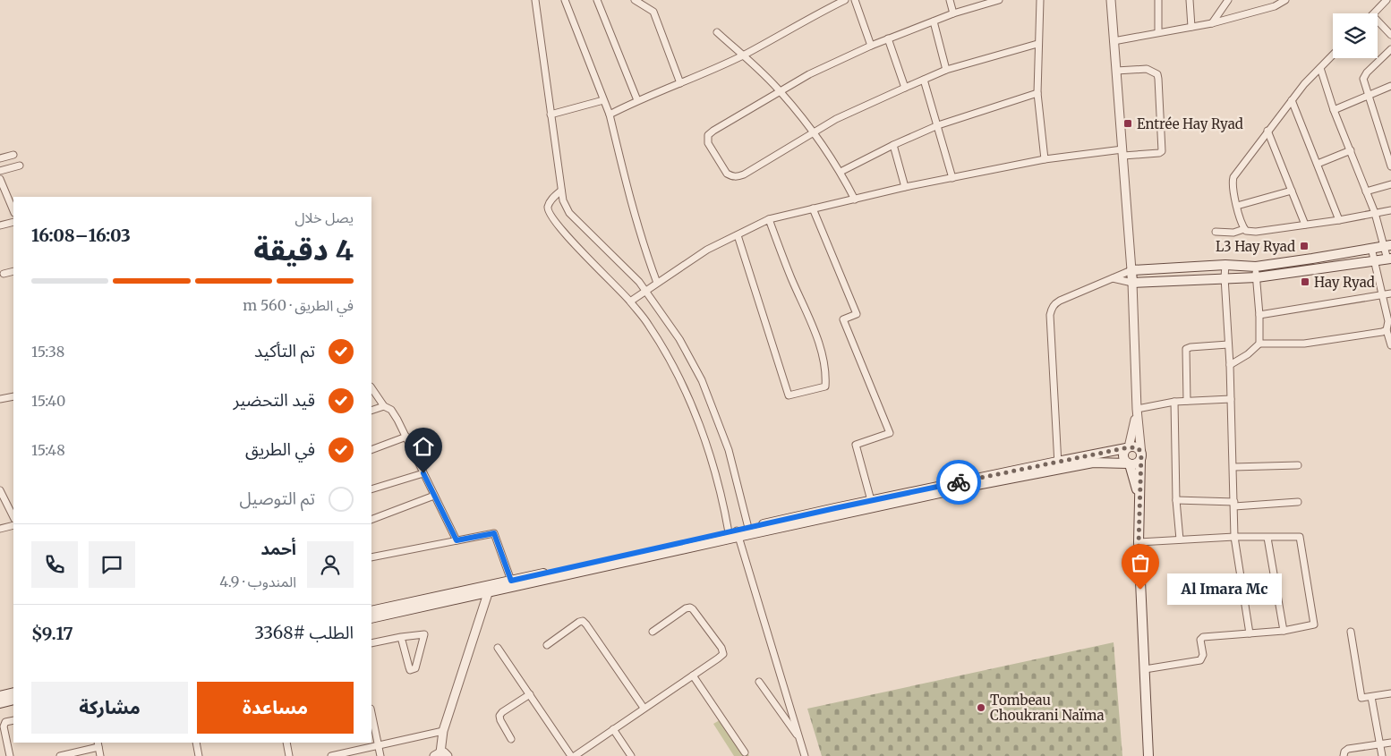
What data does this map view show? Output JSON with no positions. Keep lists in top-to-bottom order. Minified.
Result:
{"places":{"transit":["Entrée Hay Ryad","L3 Hay Ryad","Hay Ryad"],"other":["Al Imara Mc","Tombeau Choukrani Naïma"]},"page":{"heading":["4 دقيقة","يصل خلال","16:03–16:08"],"panel":["أحمد","المندوب · 4.9","الطلب #3368","$9.17"],"bar":"في الطريق · 560 m","list":[["تم التأكيد","15:38"],["قيد التحضير","15:40"],["في الطريق","15:48"],"تم التوصيل"],"bubble":"Al Imara Mc","buttons":["مساعدة","مشاركة"]}}
